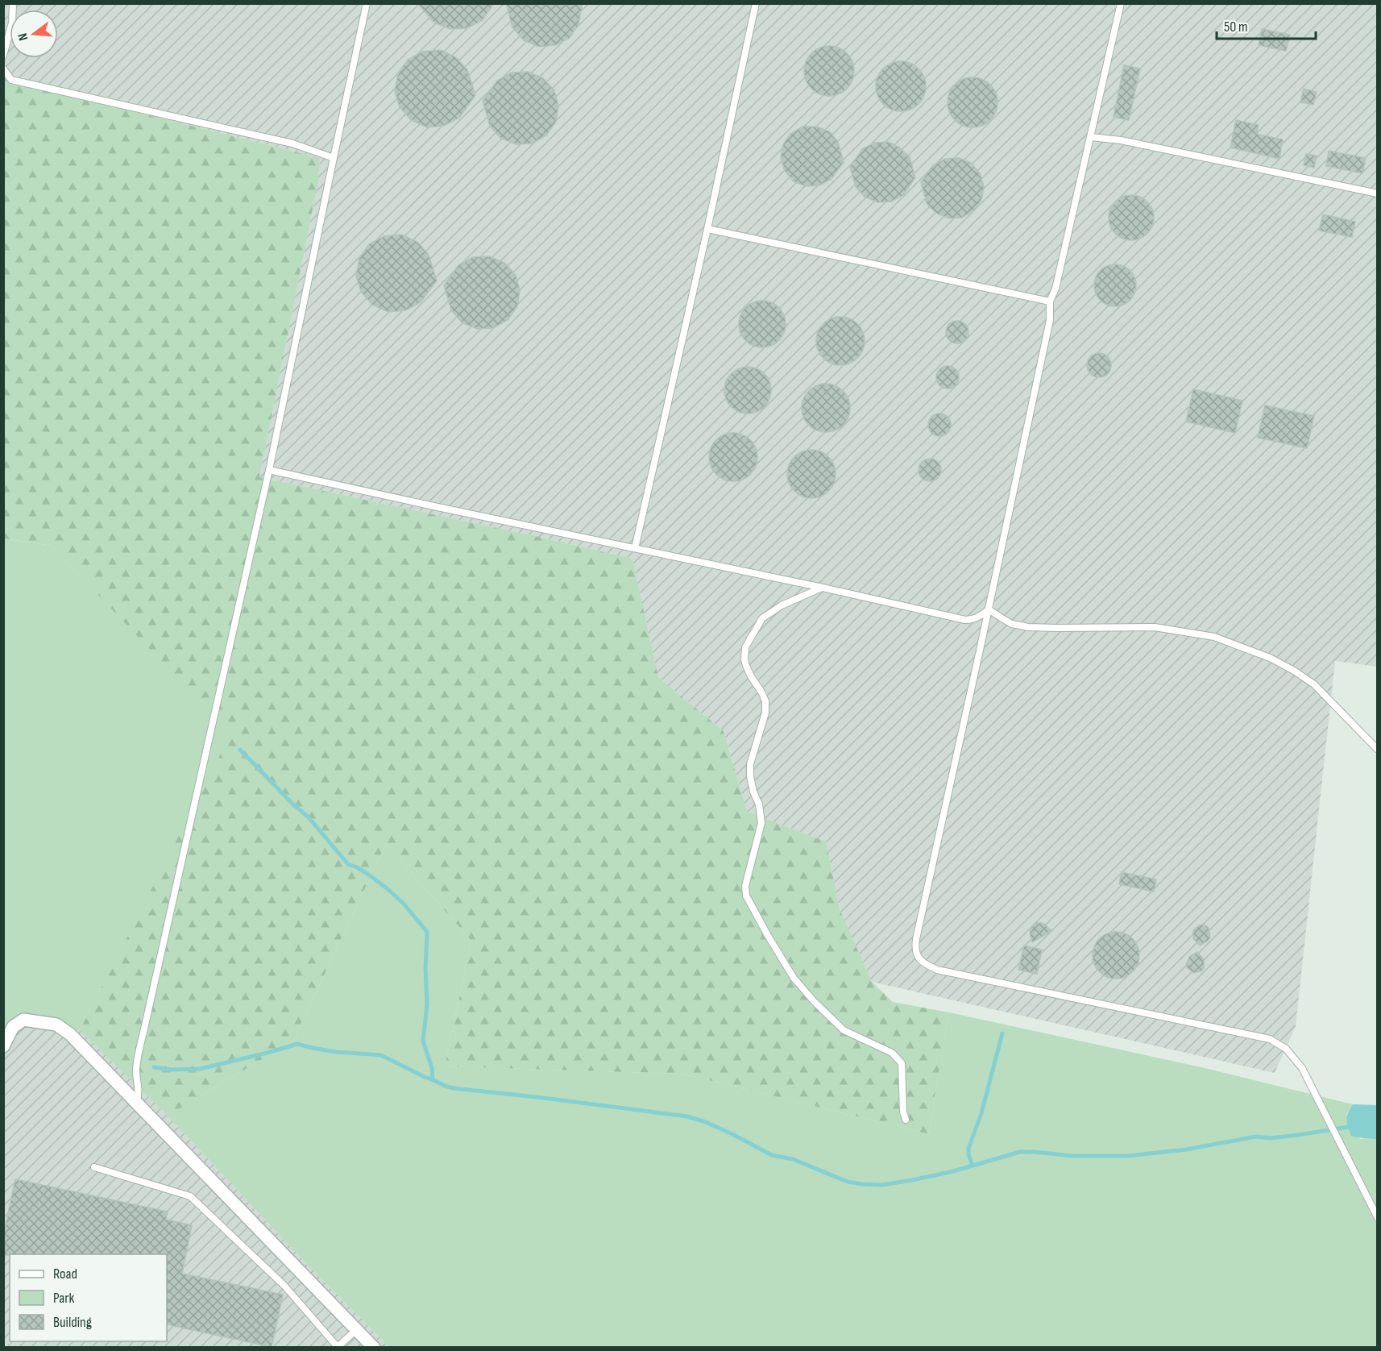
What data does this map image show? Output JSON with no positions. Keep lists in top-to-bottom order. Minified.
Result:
{"legend":["Road","Park","Building"],"scale_bar":"50 m","north":"left"}
